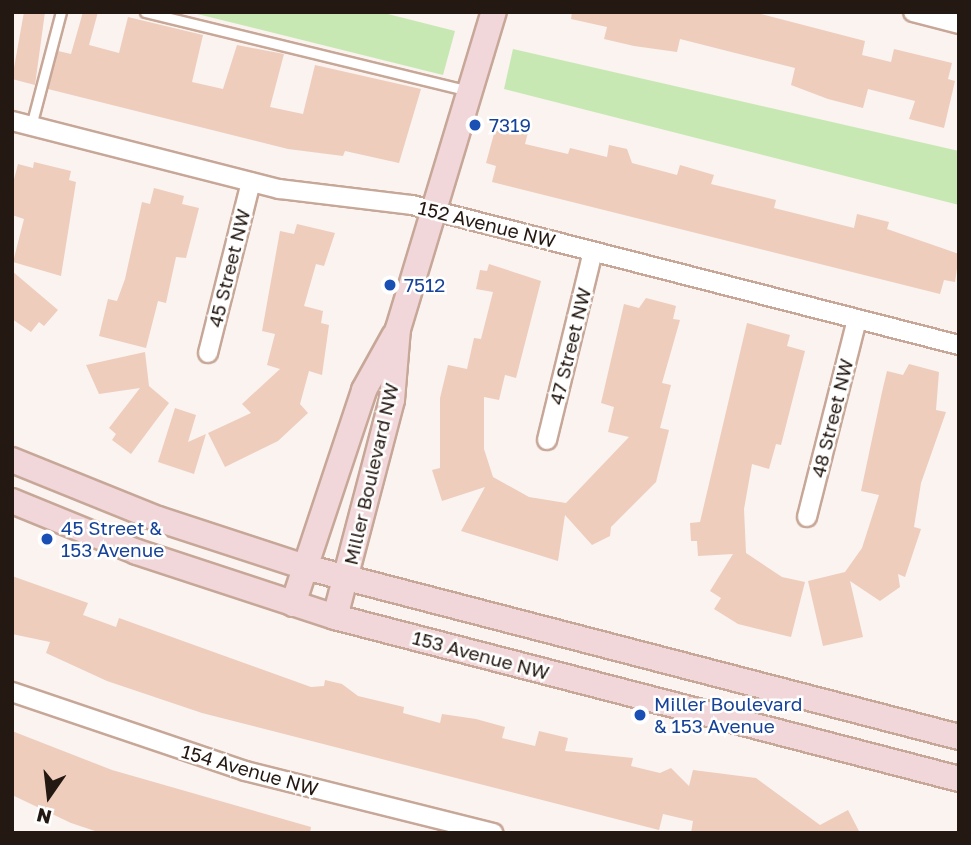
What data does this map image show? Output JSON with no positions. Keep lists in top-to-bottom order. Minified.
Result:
{"streets":{"main road":["Miller Boulevard NW","153 Avenue NW"],"street":["152 Avenue NW","45 Street NW","47 Street NW","48 Street NW","154 Avenue NW"]},"crossings":[["152 Avenue NW","45 Street NW"],["152 Avenue NW","47 Street NW"],["152 Avenue NW","48 Street NW"],["152 Avenue NW","Miller Boulevard NW"],["Miller Boulevard NW","153 Avenue NW"]],"places":["7319","7512","45 Street & 153 Avenue","Miller Boulevard & 153 Avenue"],"north":"bottom"}
